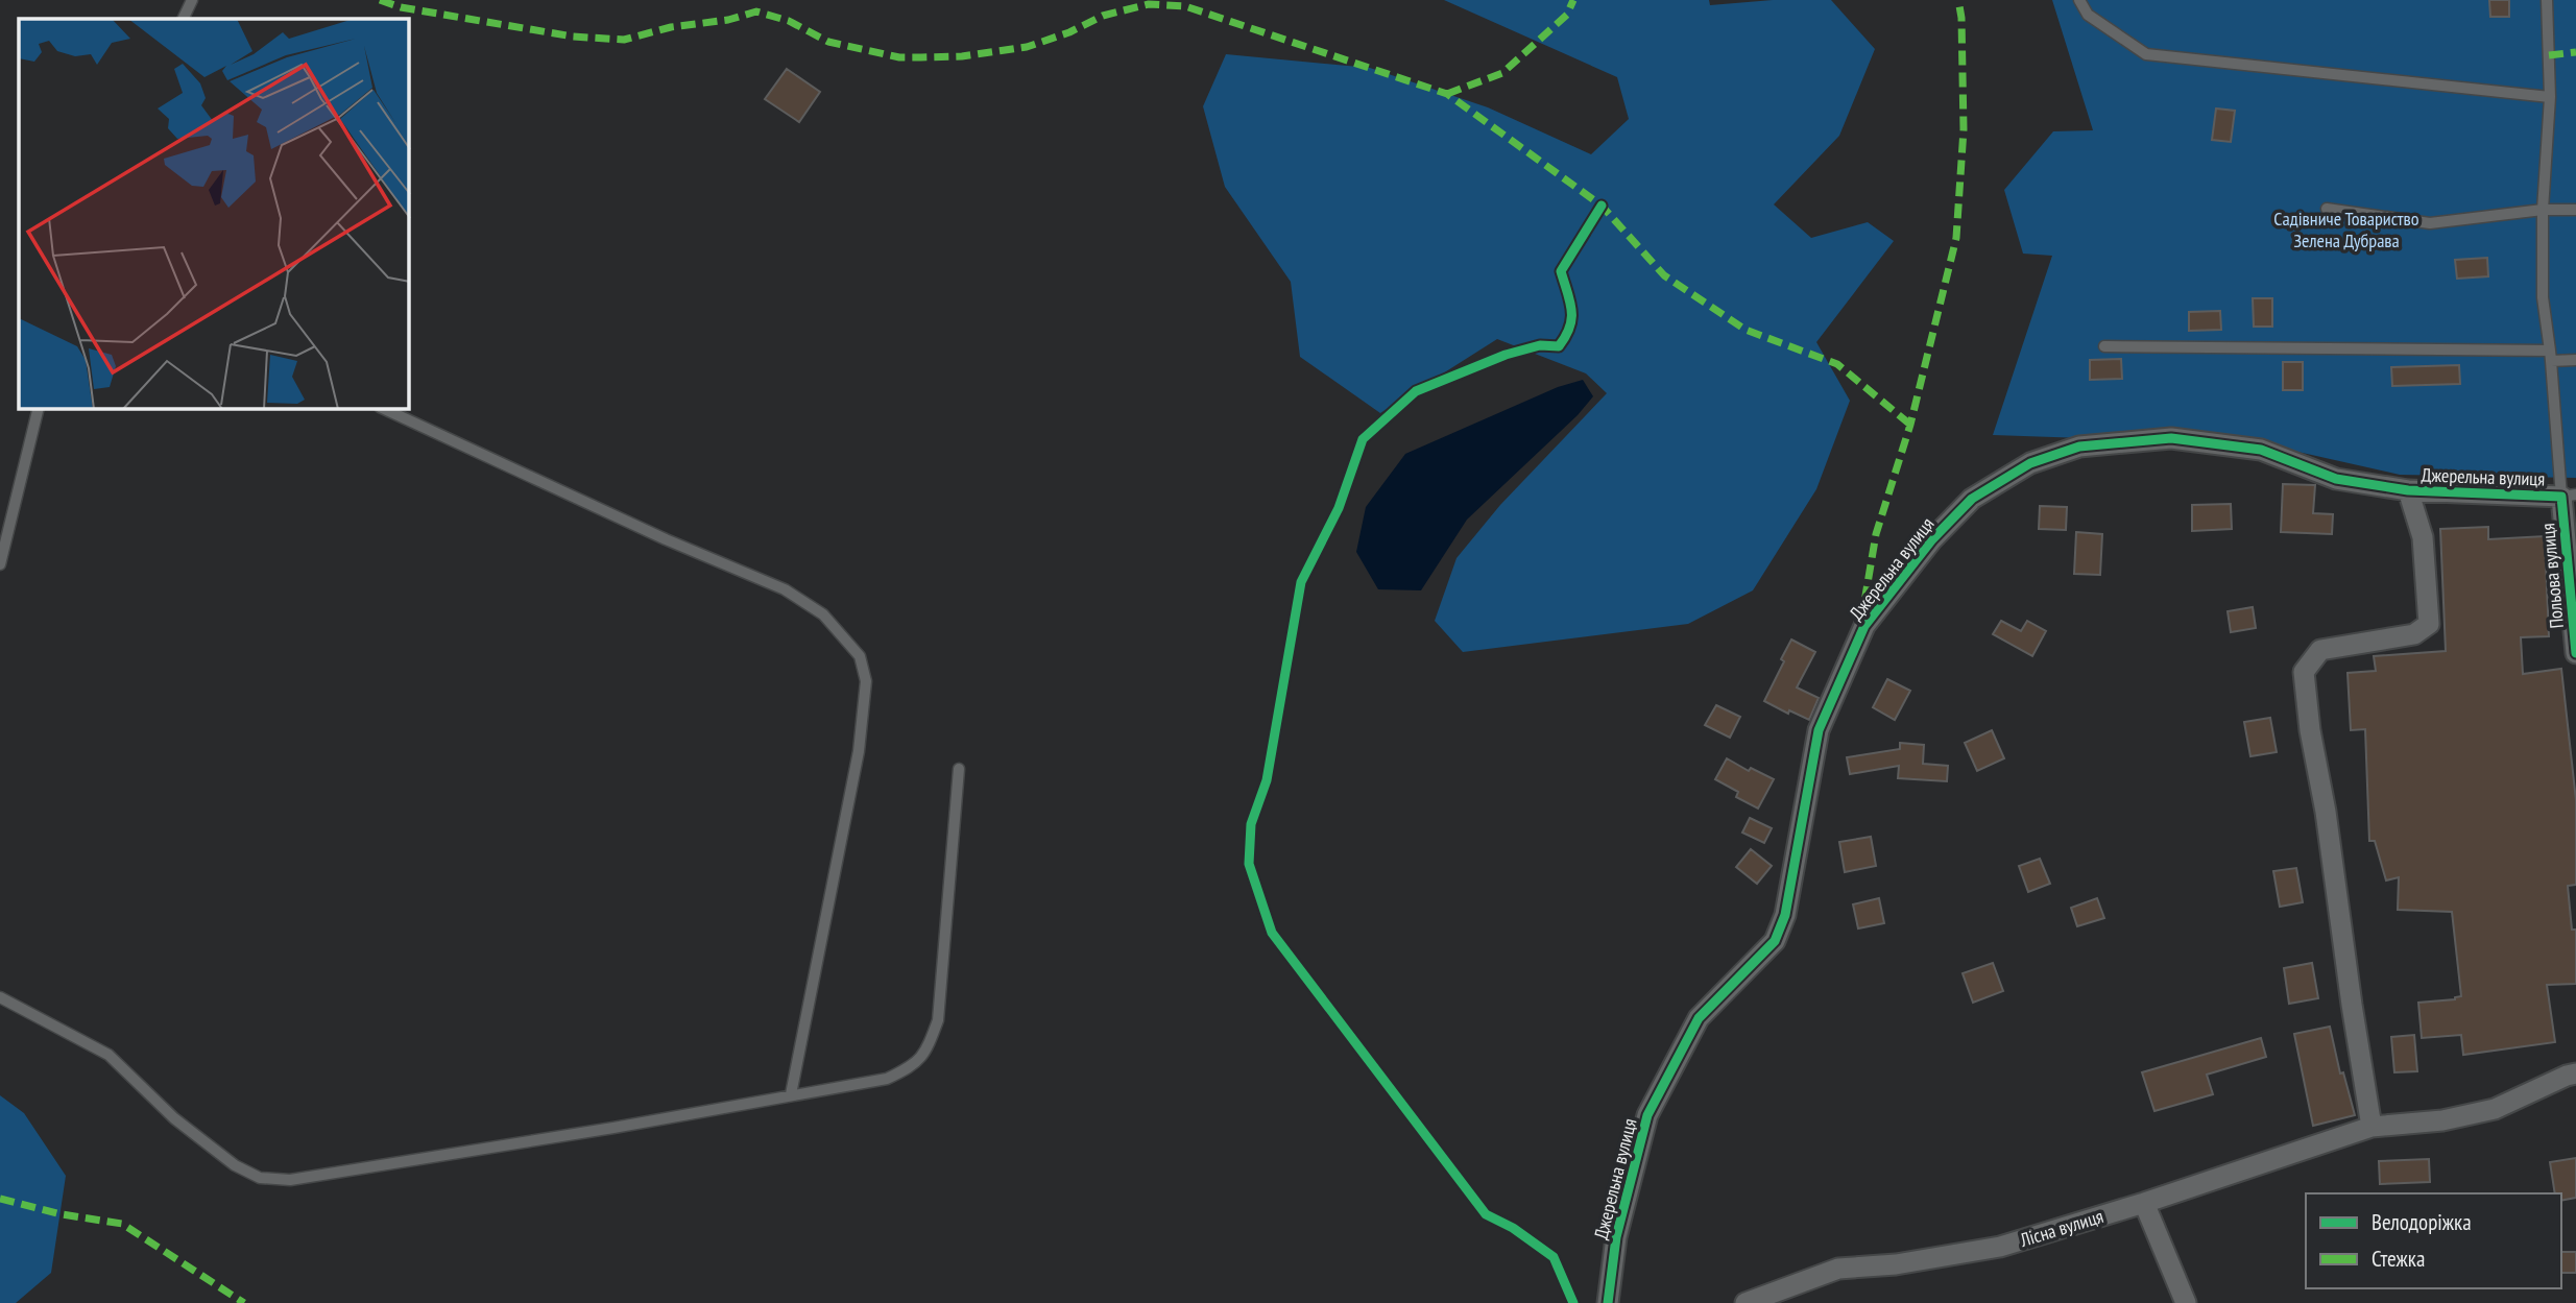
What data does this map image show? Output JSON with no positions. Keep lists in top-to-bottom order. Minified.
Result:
{"streets":{"street":["Джерельна вулиця","Польова вулиця","Лісна вулиця"]},"crossings":[["Джерельна вулиця","Польова вулиця"]],"parks":["Садівниче Товариство Зелена Дубрава"],"legend":["Велодоріжка","Стежка"]}
